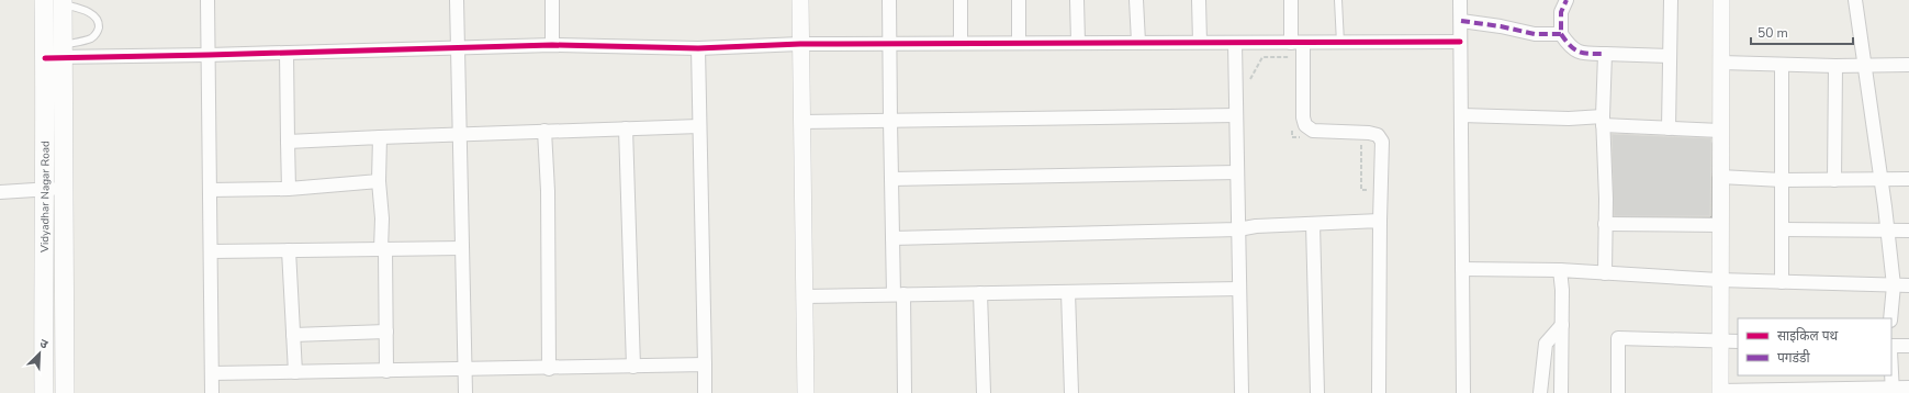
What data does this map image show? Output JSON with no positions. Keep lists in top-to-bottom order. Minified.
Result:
{"streets":{"main road":["Vidyadhar Nagar Road"]},"legend":["साइकिल पथ","पगडंडी"],"scale_bar":"50 m","north":"top right"}
